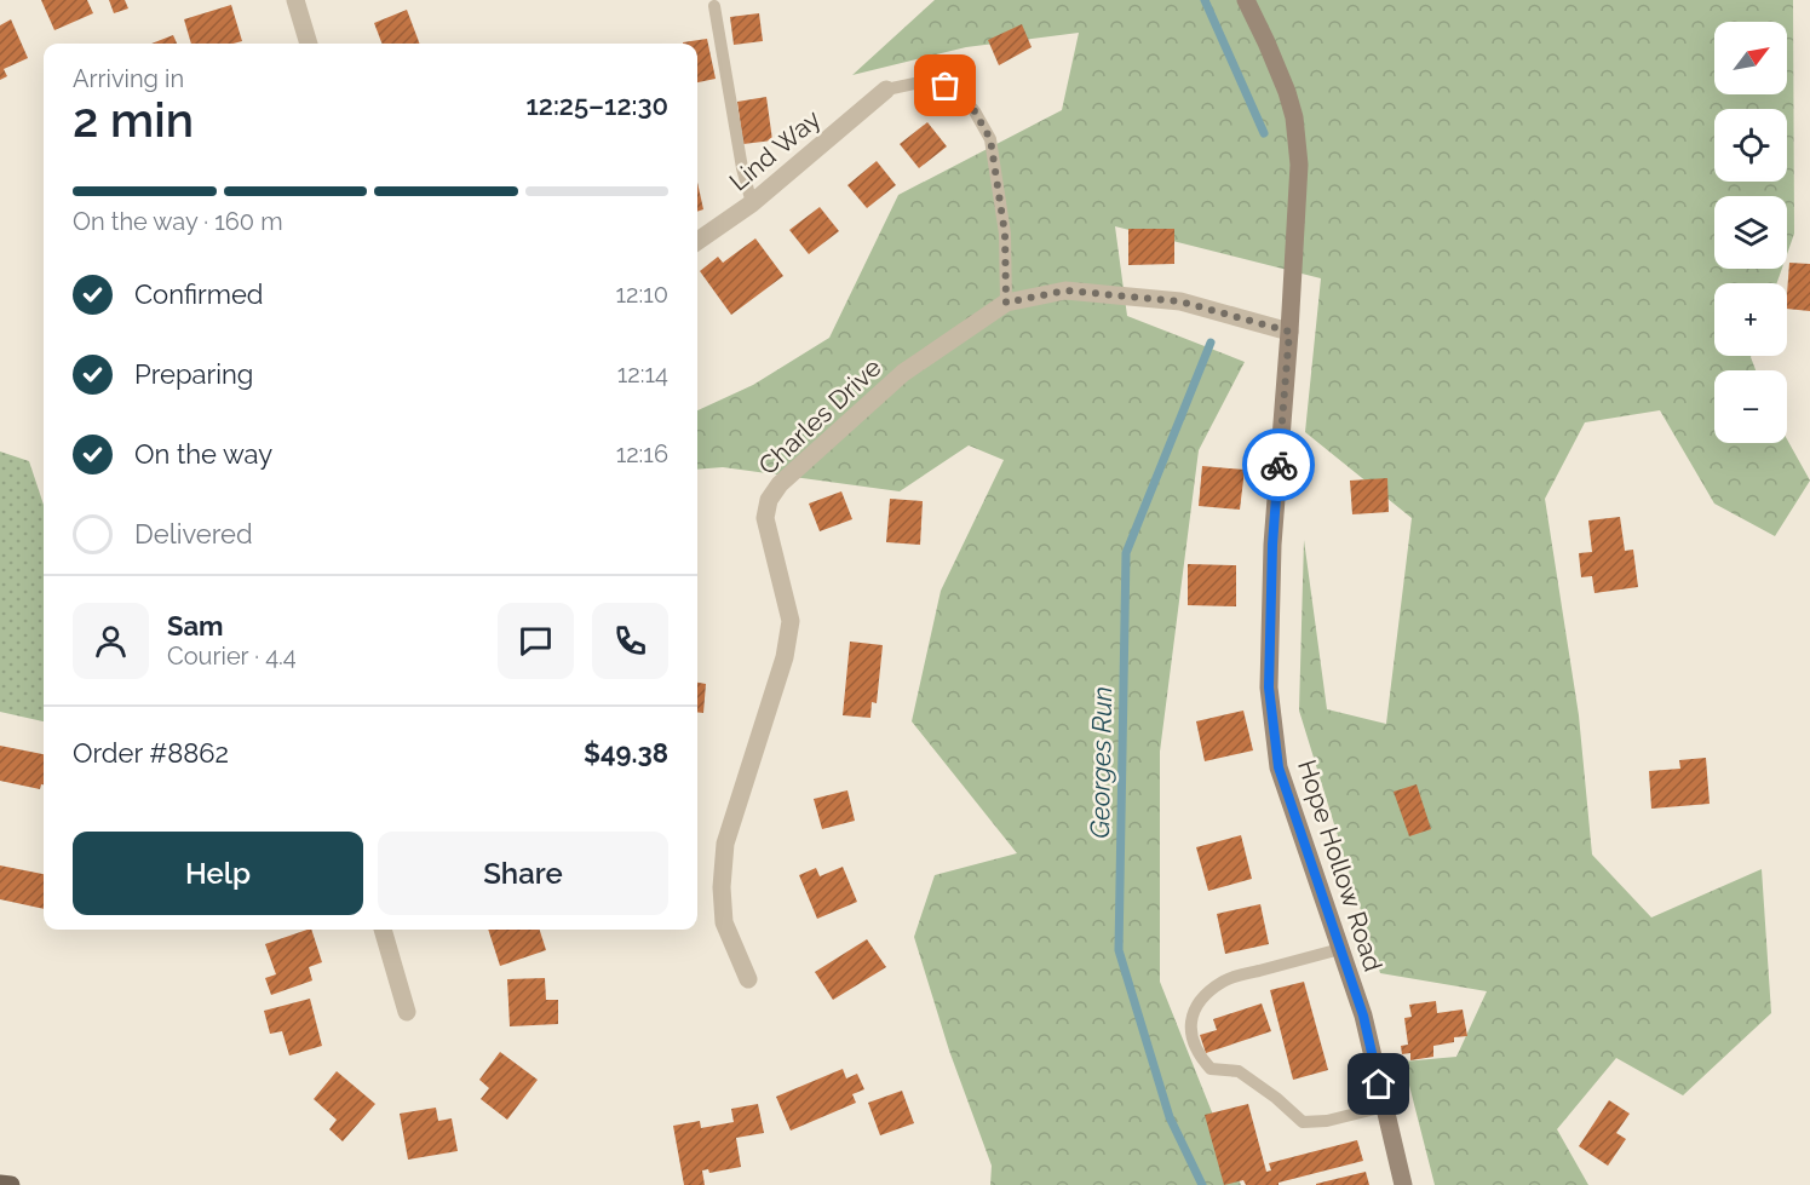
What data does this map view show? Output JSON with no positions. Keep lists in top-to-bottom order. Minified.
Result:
{"streets":{"main road":["Hope Hollow Road"],"street":["Lind Way","Charles Drive"]},"crossings":[["Charles Drive","Hope Hollow Road"]],"water":["Georges Run"],"north":"top right","page":{"map_buttons":["+","−"],"heading":["2 min","Arriving in","12:25–12:30"],"panel":["Sam","Courier · 4.4","Order #8862","$49.38"],"bar":"On the way · 160 m","list":[["Confirmed","12:10"],["Preparing","12:14"],["On the way","12:16"],"Delivered"],"buttons":["Help","Share"]}}
